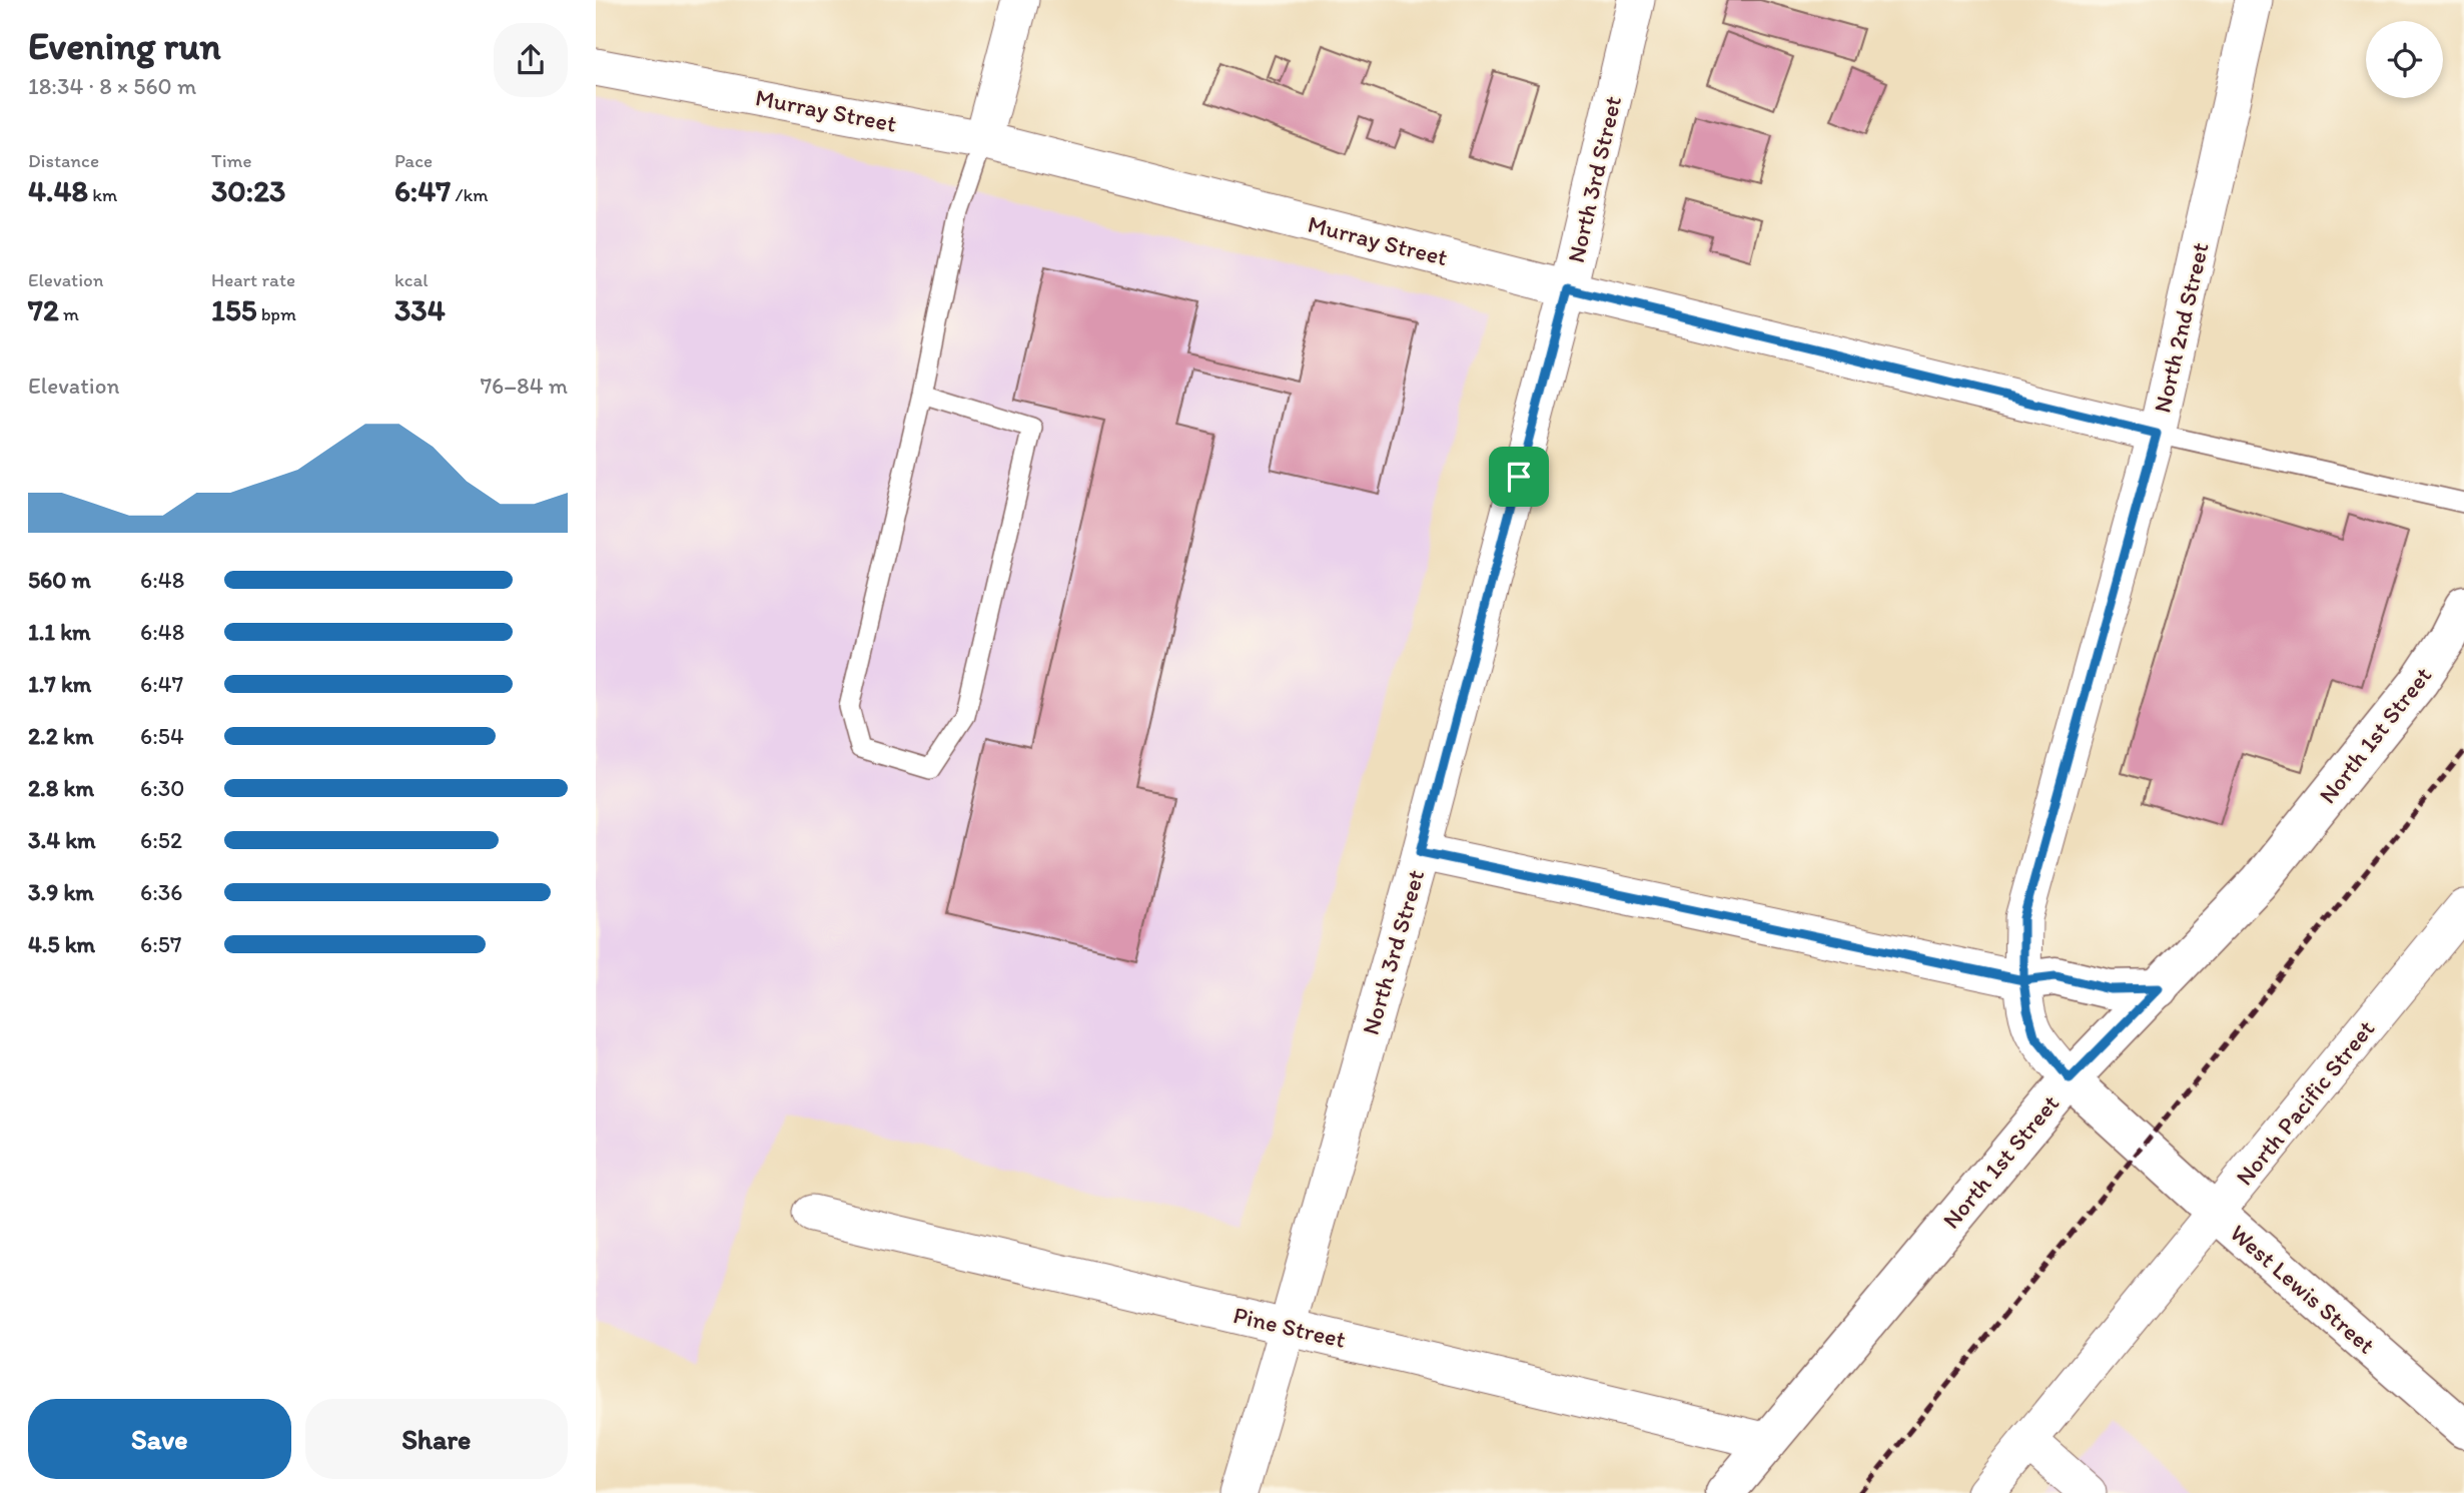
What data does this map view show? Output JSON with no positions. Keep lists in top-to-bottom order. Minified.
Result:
{"streets":{"street":["Murray Street","North 3rd Street","North 2nd Street","North 1st Street","North Pacific Street","West Lewis Street","Pine Street"]},"crossings":[["Murray Street","North 3rd Street"],["Murray Street","North 2nd Street"],["North 3rd Street","Pine Street"],["North 2nd Street","North 1st Street"],["North 2nd Street","West Lewis Street"],["North 1st Street","West Lewis Street"],["North 1st Street","Pine Street"],["North Pacific Street","West Lewis Street"]],"page":{"heading":["Evening run","18:34 · 8 × 560 m"],"stats":[["Distance","4.48 km"],["Time","30:23"],["Pace","6:47 /km"],["Elevation","72 m"],["Heart rate","155 bpm"],["kcal","334"]],"chart":["Elevation","76–84 m"],"list":[{"name":"560 m","note":"6:48"},{"name":"1.1 km","note":"6:48"},{"name":"1.7 km","note":"6:47"},{"name":"2.2 km","note":"6:54"},{"name":"2.8 km","note":"6:30"},{"name":"3.4 km","note":"6:52"},{"name":"3.9 km","note":"6:36"},{"name":"4.5 km","note":"6:57"}],"buttons":["Save","Share"]}}
